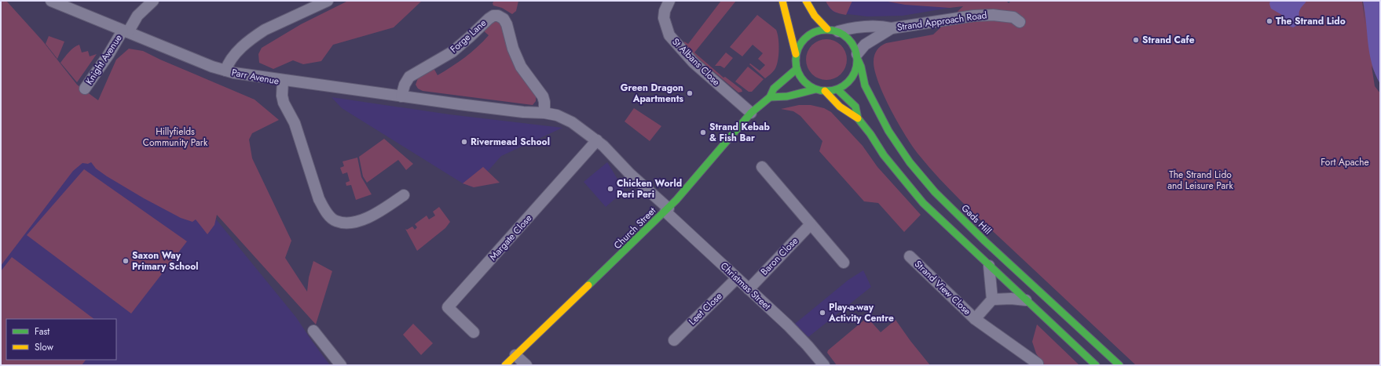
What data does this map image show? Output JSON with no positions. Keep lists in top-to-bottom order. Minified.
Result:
{"streets":{"main road":["Gads Hill","Church Street"],"street":["Strand Approach Road","Forge Lane","Knight Avenue","St Albans Close","Parr Avenue","Margate Close","Baron Close","Christmas Street","Strand View Close","Leet Close"]},"crossings":[["Strand Approach Road","Gads Hill"],["Strand Approach Road","Church Street"],["Knight Avenue","Parr Avenue"],["St Albans Close","Church Street"],["Gads Hill","Church Street"],["Church Street","Christmas Street"],["Baron Close","Christmas Street"],["Christmas Street","Leet Close"]],"parks":["Hillyfields Community Park","Fort Apache","The Strand Lido and Leisure Park"],"places":["The Strand Lido","Strand Cafe","Green Dragon Apartments","Strand Kebab & Fish Bar","Rivermead School","Chicken World Peri Peri","Saxon Way Primary School","Play-a-way Activity Centre"],"legend":["Fast","Slow"]}
